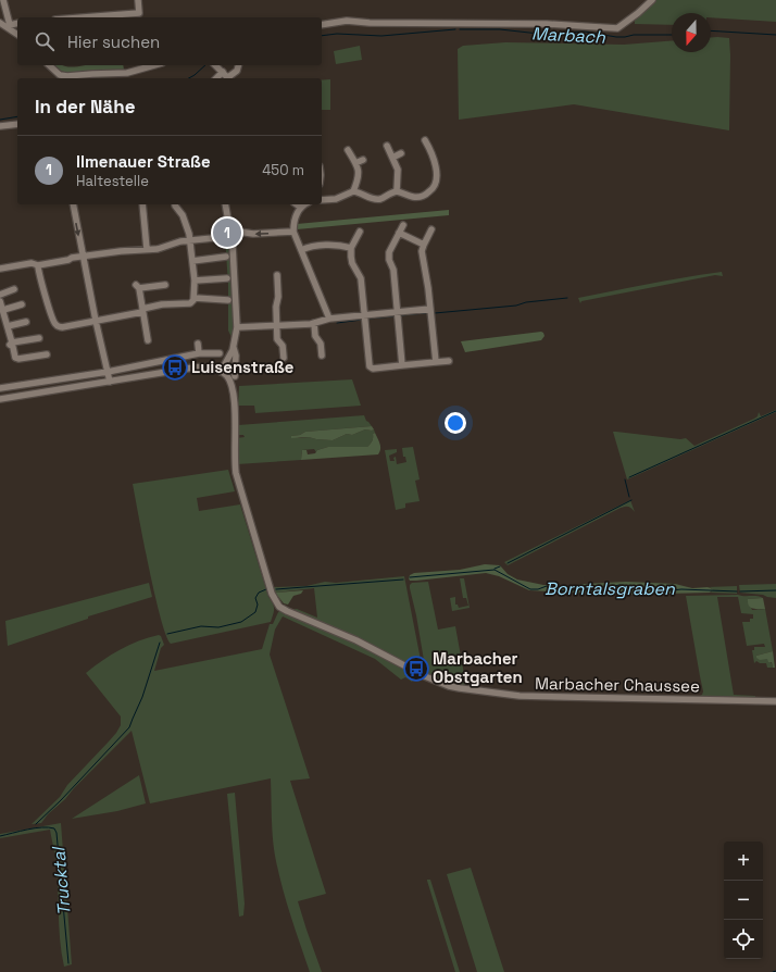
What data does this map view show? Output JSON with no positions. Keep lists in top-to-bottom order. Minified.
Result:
{"streets":{"street":["Marbacher Chaussee"]},"water":["Marbach","Borntalsgraben","Trucktal"],"places":{"bus stop":["Luisenstraße","Marbacher Obstgarten"]},"north":"bottom","page":{"search":"Hier suchen","heading":"In der Nähe","list":[{"mark":"1","name":"Ilmenauer Straße","note":"Haltestelle","value":"450 m"}],"pins":"1","map_buttons":["+","−"]}}
